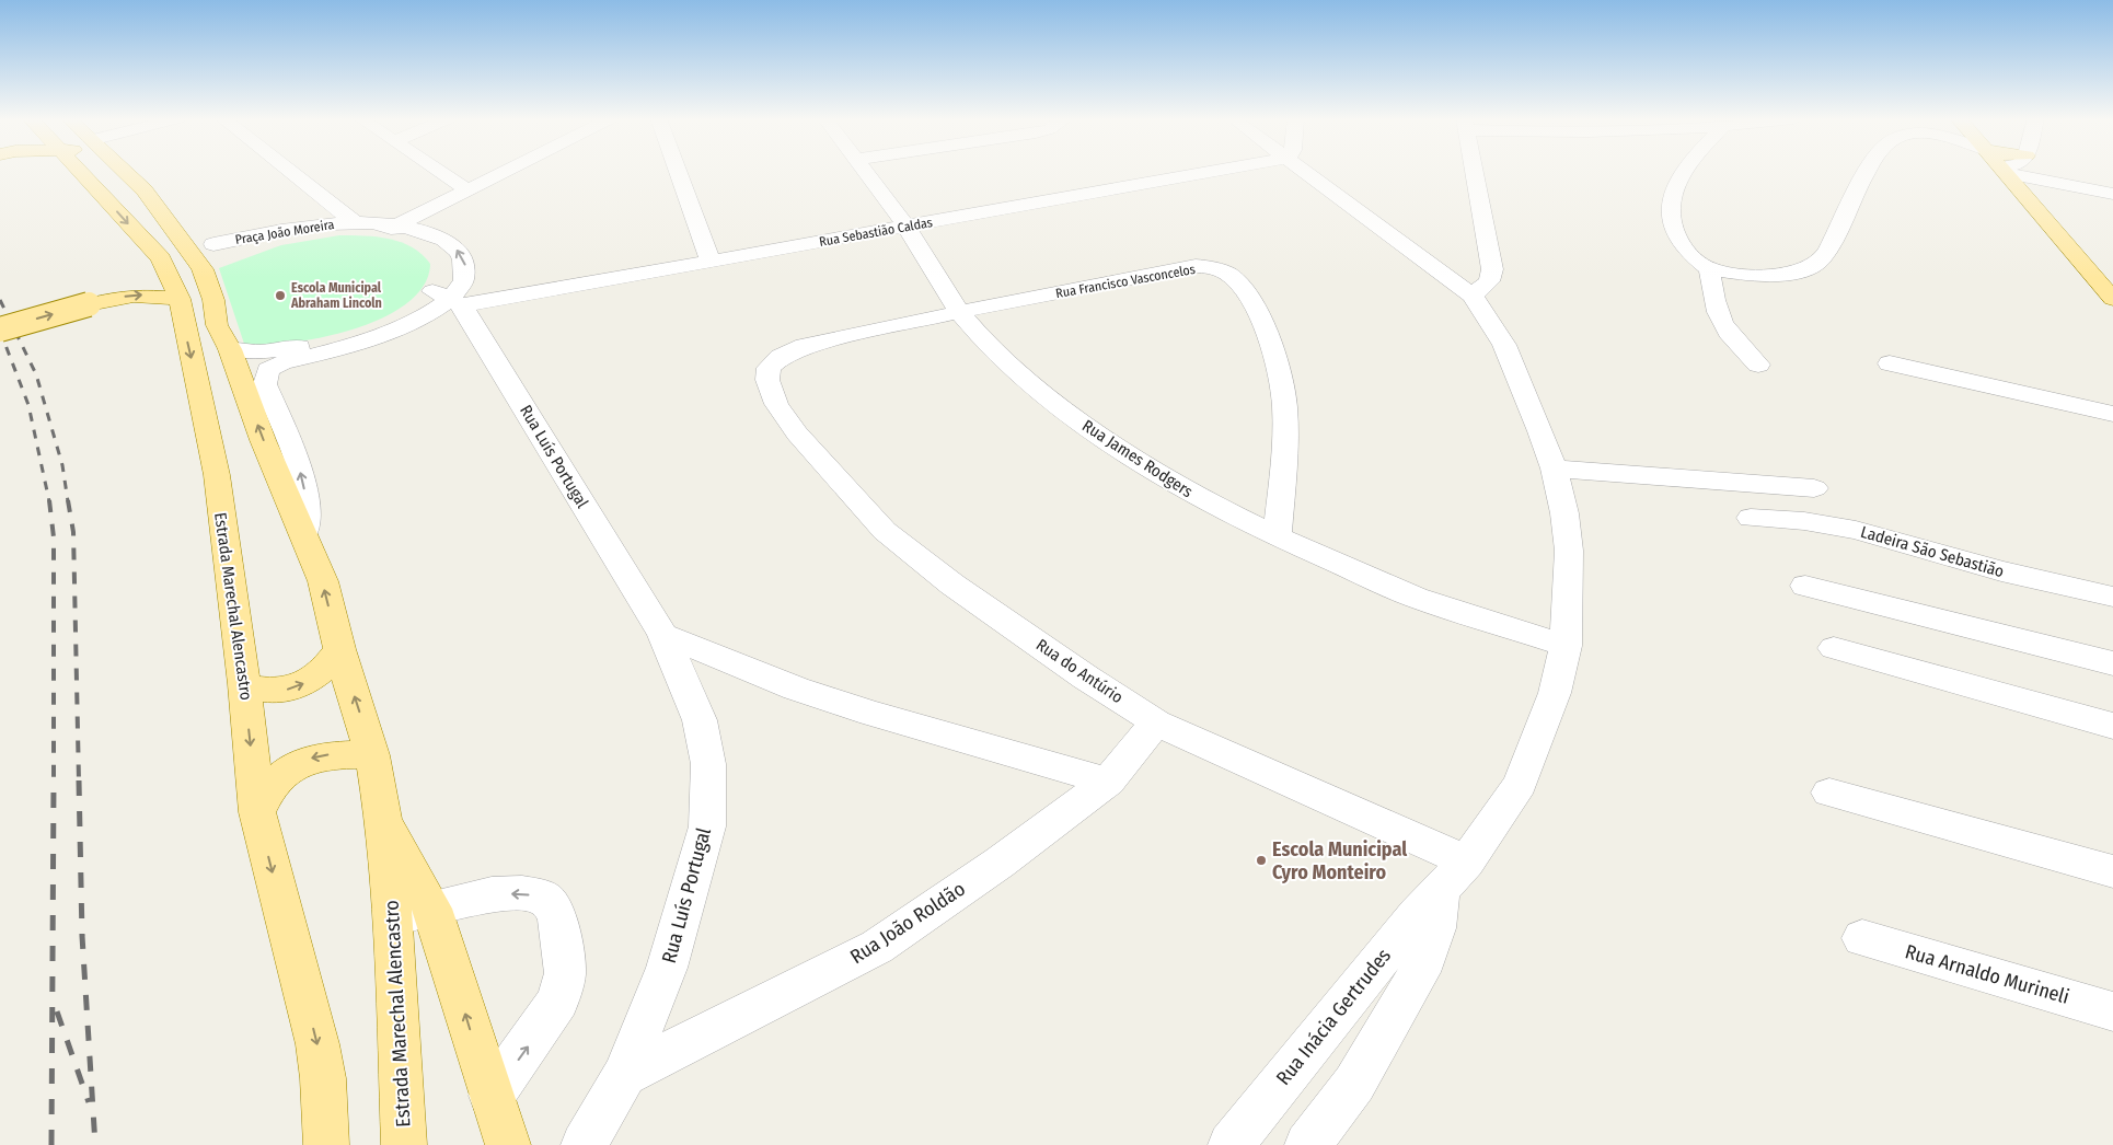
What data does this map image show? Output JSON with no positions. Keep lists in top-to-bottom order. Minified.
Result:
{"streets":{"main road":["Estrada Marechal Alencastro"],"street":["Praça João Moreira","Rua Sebastião Caldas","Rua Francisco Vasconcelos","Rua Luís Portugal","Rua James Rodgers","Ladeira São Sebastião","Rua do Antúrio","Rua João Roldão","Rua Arnaldo Murineli","Rua Inácia Gertrudes"]},"crossings":[["Praça João Moreira","Rua Sebastião Caldas"],["Praça João Moreira","Rua Luís Portugal"],["Praça João Moreira","Estrada Marechal Alencastro"],["Rua Sebastião Caldas","Rua Luís Portugal"],["Rua Sebastião Caldas","Rua James Rodgers"],["Rua Sebastião Caldas","Estrada Marechal Alencastro"],["Rua Francisco Vasconcelos","Rua James Rodgers"],["Rua Francisco Vasconcelos","Rua do Antúrio"],["Rua Luís Portugal","Estrada Marechal Alencastro"],["Rua Luís Portugal","Rua João Roldão"],["Rua James Rodgers","Rua Inácia Gertrudes"],["Rua do Antúrio","Rua João Roldão"],["Rua do Antúrio","Rua Inácia Gertrudes"]],"places":["Escola Municipal Abraham Lincoln","Escola Municipal Cyro Monteiro"]}
